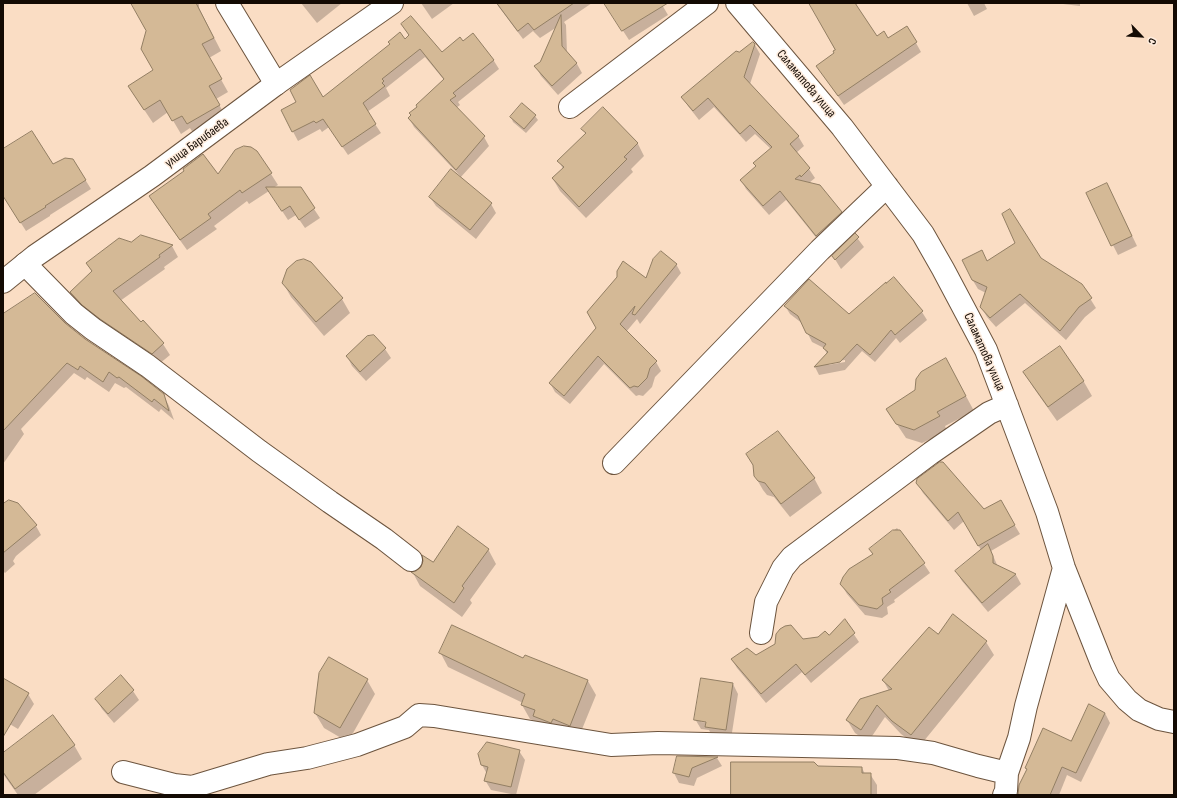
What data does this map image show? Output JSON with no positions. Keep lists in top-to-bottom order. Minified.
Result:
{"streets":{"street":["Саламатова улица","улица Барибаева"]},"north":"bottom right"}
